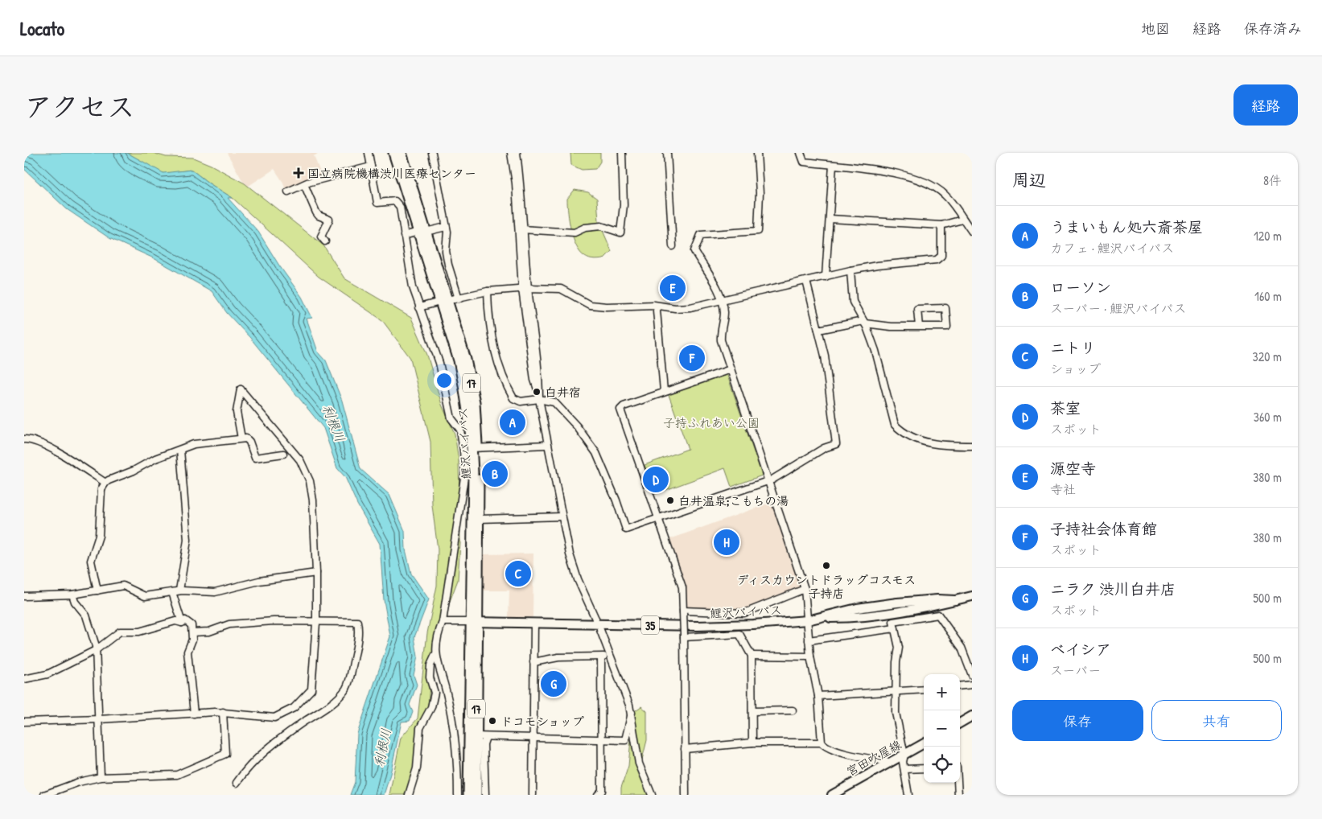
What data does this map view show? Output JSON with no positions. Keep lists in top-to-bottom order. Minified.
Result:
{"streets":{"highway":["17","鯉沢バイパス"],"main road":["35","宮田吹屋線"]},"water":["利根川"],"parks":["子持ふれあい公園"],"places":{"health":["国立病院機構渋川医療センター"],"other":["白井宿","白井温泉;こもちの湯","ディスカウントドラッグコスモス 子持店","ドコモショップ"]},"page":{"header":"Locato","nav":["地図","経路","保存済み"],"title":"アクセス","buttons":["経路",["保存","共有"]],"heading":["周辺","8件"],"list":[{"mark":"A","name":"うまいもん処六斎茶屋","note":"カフェ · 鯉沢バイパス","value":"120 m"},{"mark":"B","name":"ローソン","note":"スーパー · 鯉沢バイパス","value":"160 m"},{"mark":"C","name":"ニトリ","note":"ショップ","value":"320 m"},{"mark":"D","name":"茶室","note":"スポット","value":"360 m"},{"mark":"E","name":"源空寺","note":"寺社","value":"380 m"},{"mark":"F","name":"子持社会体育館","note":"スポット","value":"380 m"},{"mark":"G","name":"ニラク 渋川白井店","note":"スポット","value":"500 m"},{"mark":"H","name":"ベイシア","note":"スーパー","value":"500 m"}],"pins":["E","F","A","B","D","H","C","G"],"map_buttons":["+","−"]}}
